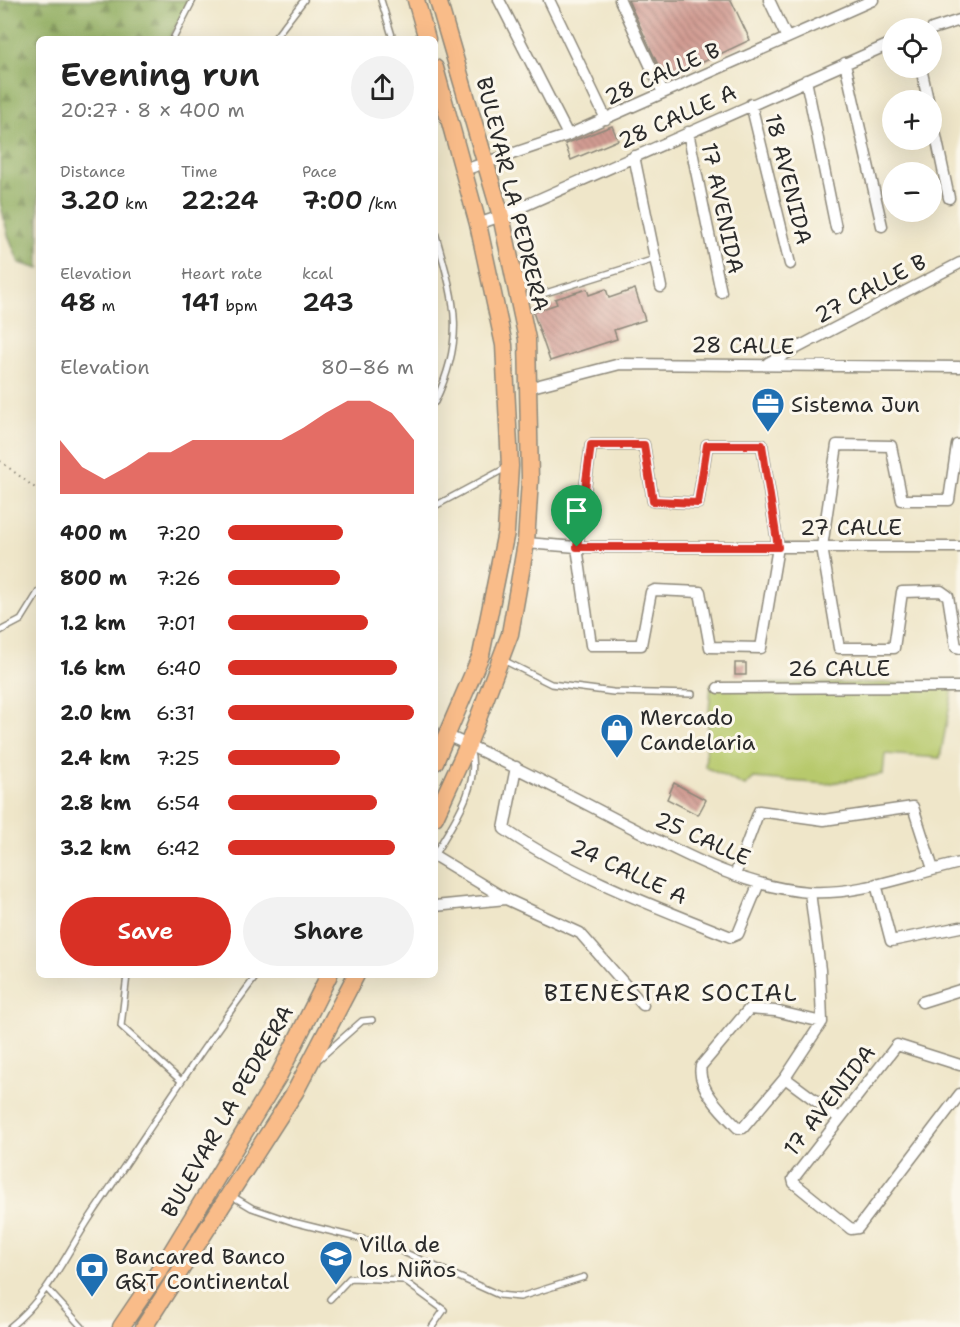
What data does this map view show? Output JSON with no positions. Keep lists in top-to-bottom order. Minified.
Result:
{"streets":{"main road":["BULEVAR LA PEDRERA"],"street":["28 CALLE B","28 CALLE A","18 AVENIDA","17 AVENIDA","27 CALLE B","28 CALLE","27 CALLE","26 CALLE","25 CALLE","24 CALLE A"]},"crossings":[["28 CALLE B","BULEVAR LA PEDRERA"],["28 CALLE A","18 AVENIDA"],["28 CALLE A","BULEVAR LA PEDRERA"],["28 CALLE A","17 AVENIDA"],["BULEVAR LA PEDRERA","28 CALLE"],["BULEVAR LA PEDRERA","27 CALLE"],["BULEVAR LA PEDRERA","25 CALLE"],["27 CALLE B","28 CALLE"],["25 CALLE","24 CALLE A"]],"districts":["BIENESTAR SOCIAL"],"places":{"office":["Sistema Jun"],"shop":["Mercado Candelaria"],"school or university":["Villa de los Niños"],"bank":["Bancared Banco G&T Continental"]},"page":{"map_buttons":["+","−"],"heading":["Evening run","20:27 · 8 × 400 m"],"stats":[["Distance","3.20 km"],["Time","22:24"],["Pace","7:00 /km"],["Elevation","48 m"],["Heart rate","141 bpm"],["kcal","243"]],"chart":["Elevation","80–86 m"],"list":[{"name":"400 m","note":"7:20"},{"name":"800 m","note":"7:26"},{"name":"1.2 km","note":"7:01"},{"name":"1.6 km","note":"6:40"},{"name":"2.0 km","note":"6:31"},{"name":"2.4 km","note":"7:25"},{"name":"2.8 km","note":"6:54"},{"name":"3.2 km","note":"6:42"}],"buttons":["Save","Share"]}}
